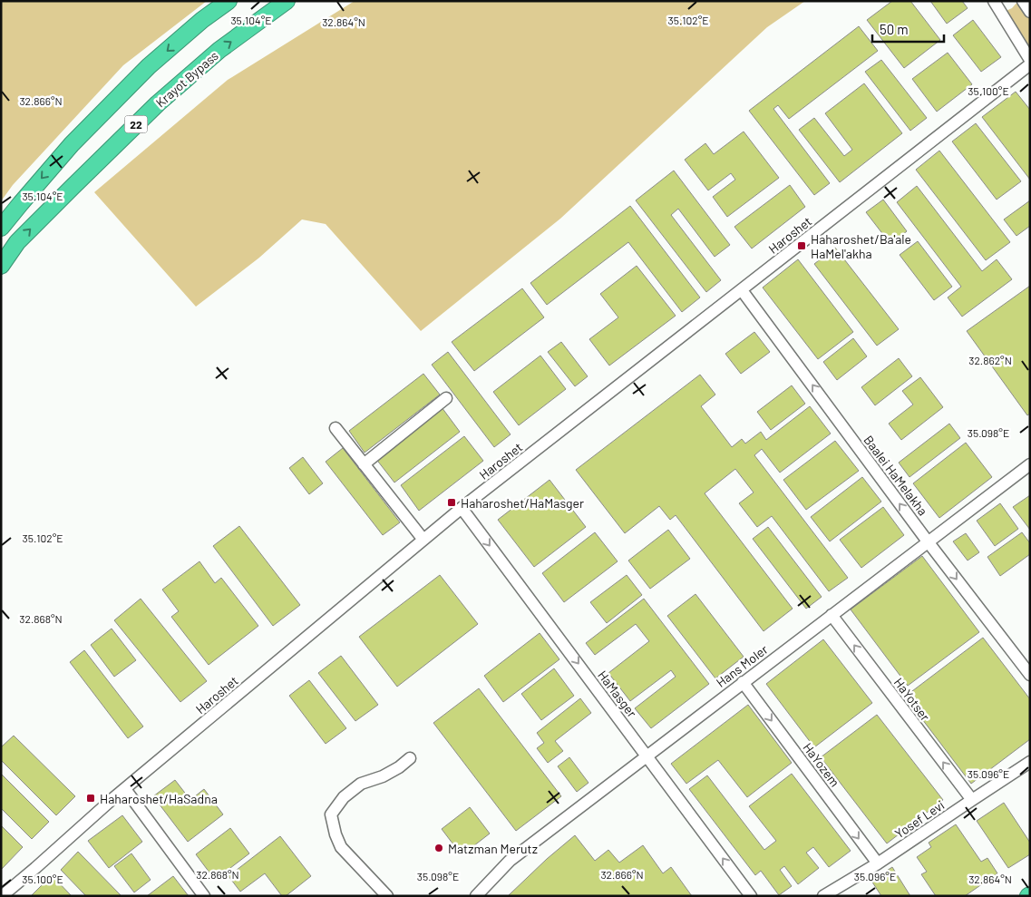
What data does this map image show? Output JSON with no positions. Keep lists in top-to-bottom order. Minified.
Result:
{"streets":{"highway":["Krayot Bypass","22"],"street":["Haroshet","Baalei HaMelakha","Hans Moler","HaMasger","HaYotser","HaYozem","Yosef Levi"]},"crossings":[["Haroshet","Baalei HaMelakha"],["Haroshet","HaMasger"],["Baalei HaMelakha","Hans Moler"],["Hans Moler","HaMasger"],["Hans Moler","HaYotser"],["Hans Moler","HaYozem"],["HaYotser","Yosef Levi"],["HaYozem","Yosef Levi"]],"one_way":["HaYotser","HaYozem"],"places":{"transit":["Haharoshet/Ba'ale HaMel'akha","Haharoshet/HaMasger","Haharoshet/HaSadna"],"other":["Matzman Merutz"]},"scale_bar":"50 m","coordinates":["35.102°E","35.104°E","32.864°N","35.100°E","32.866°N","32.862°N","35.098°E","32.868°N","35.096°E"]}
